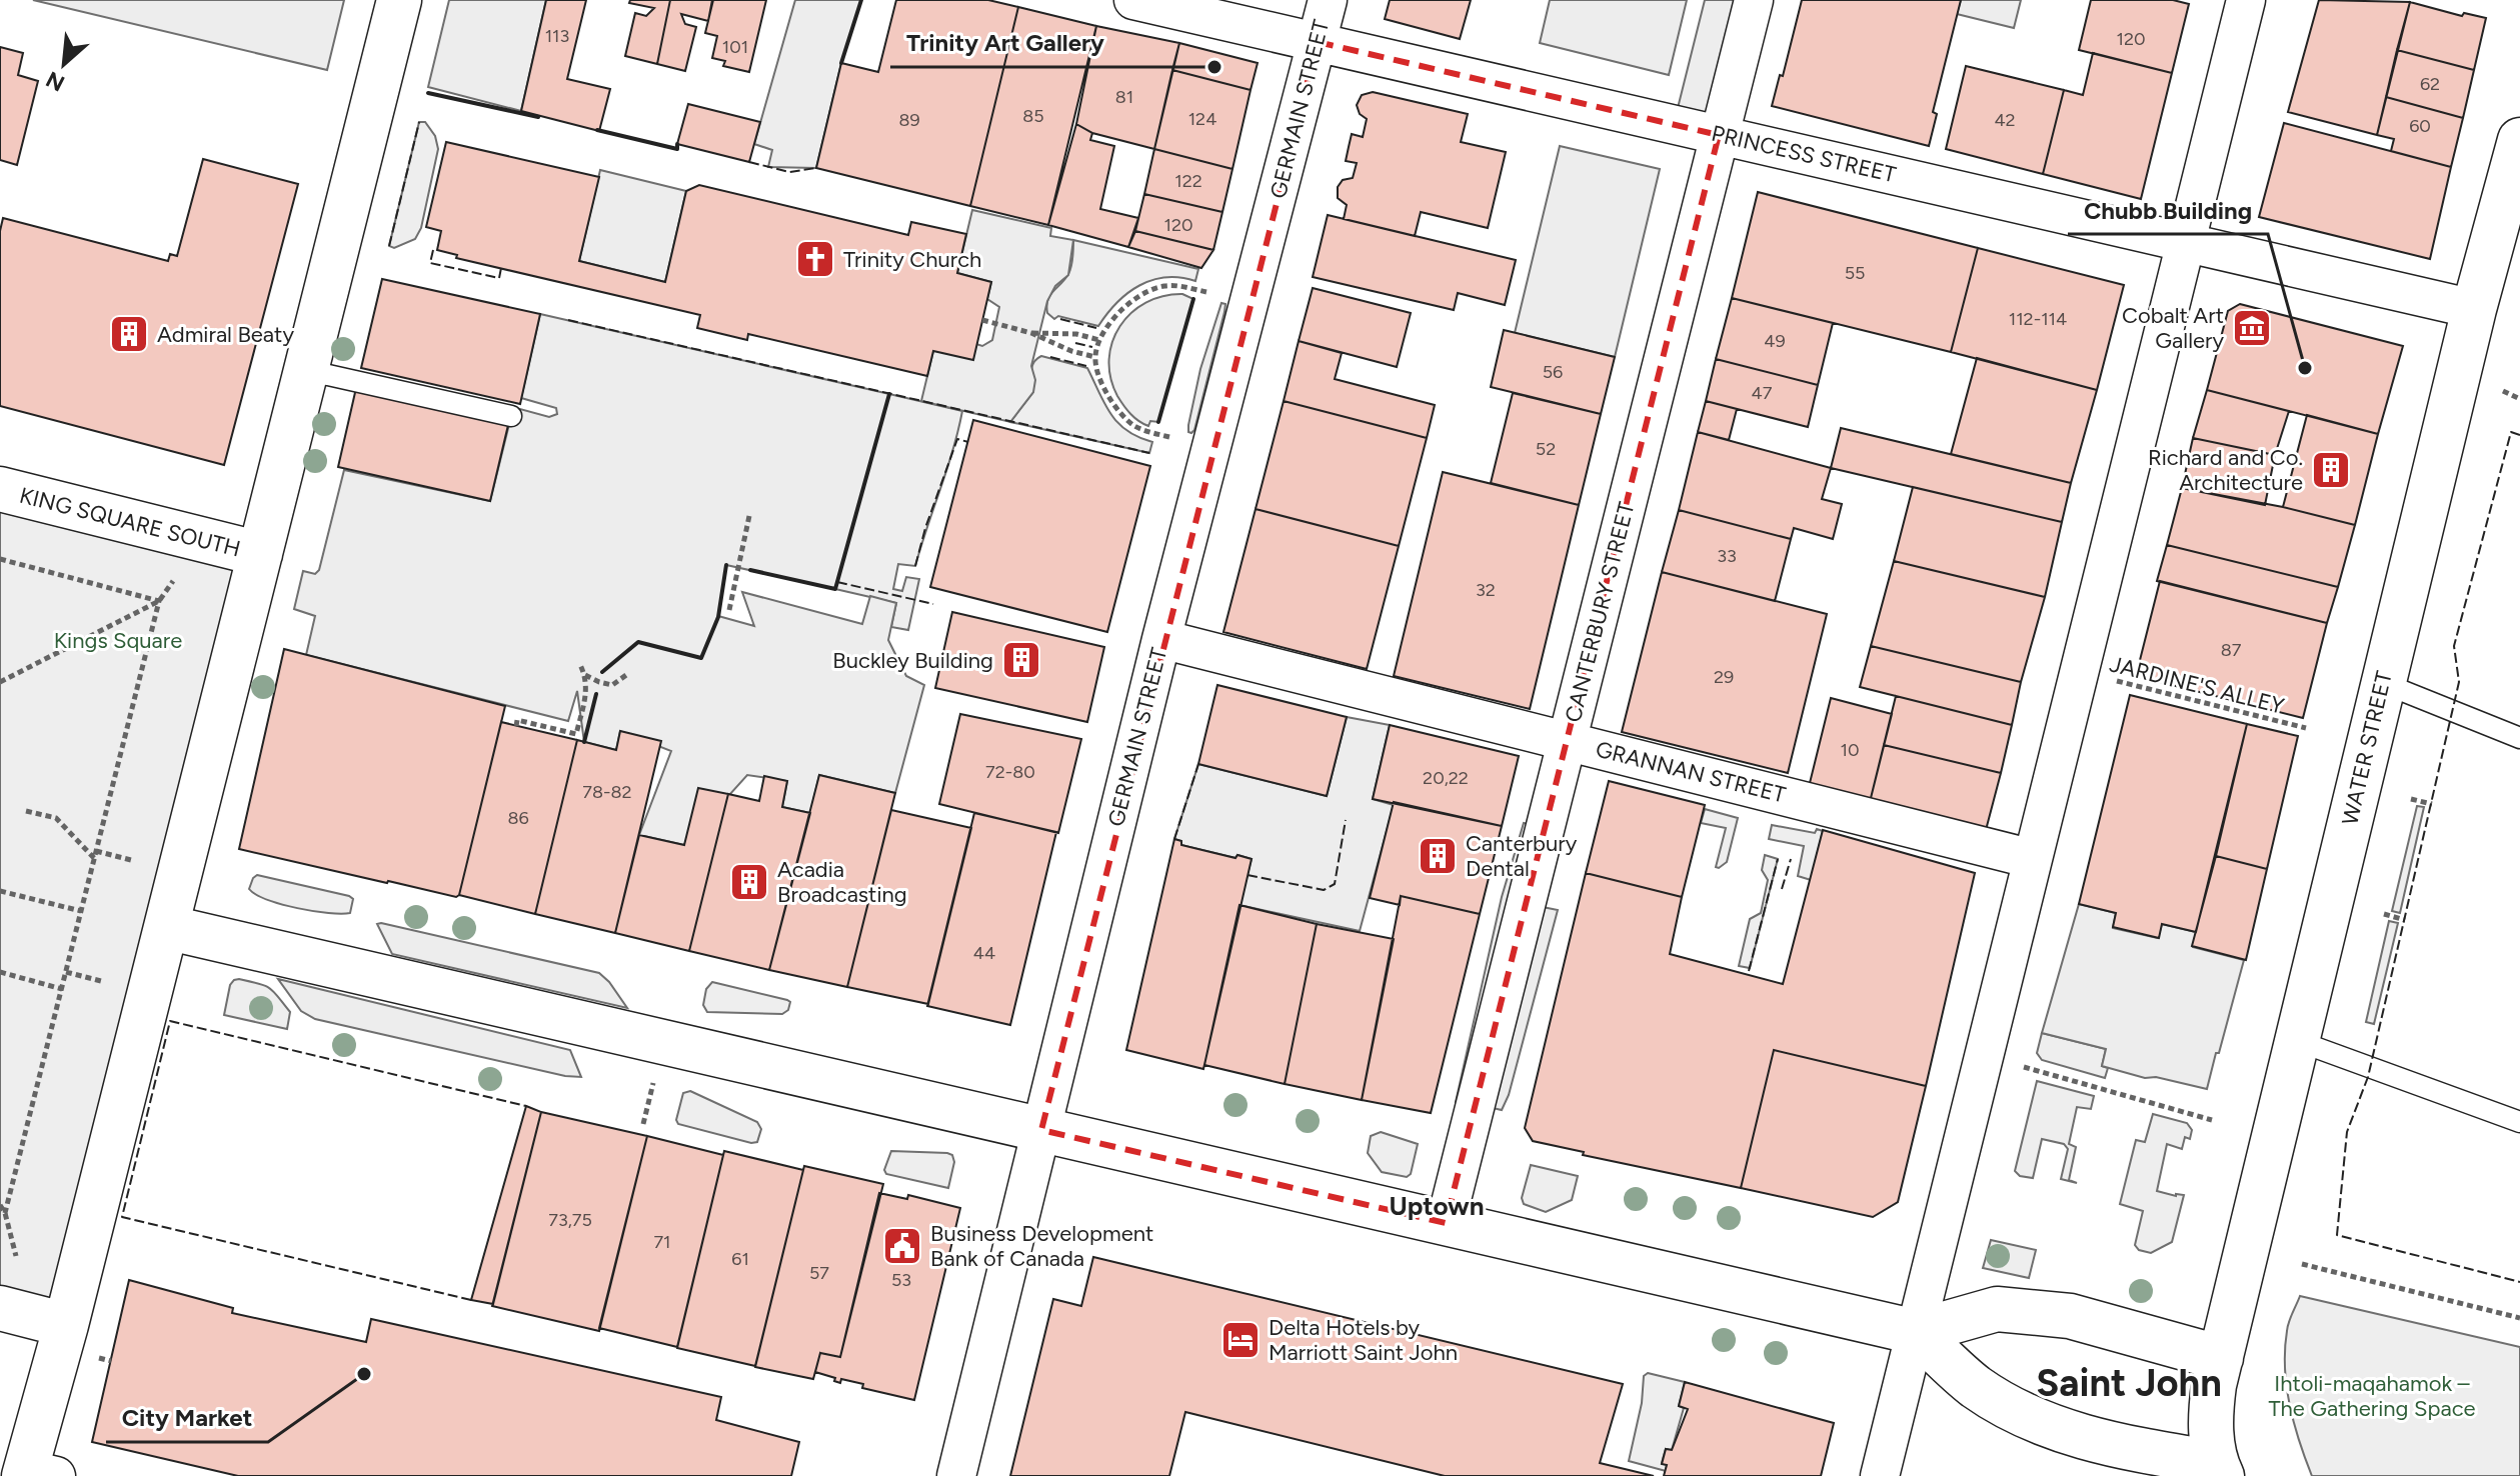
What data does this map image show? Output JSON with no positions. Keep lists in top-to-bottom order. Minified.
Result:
{"streets":{"street":["GERMAIN STREET","PRINCESS STREET","KING SQUARE SOUTH","CANTERBURY STREET","WATER STREET","GRANNAN STREET"],"path":["JARDINE'S ALLEY"]},"crossings":[["GERMAIN STREET","PRINCESS STREET"],["GERMAIN STREET","GRANNAN STREET"],["PRINCESS STREET","CANTERBURY STREET"],["PRINCESS STREET","WATER STREET"],["CANTERBURY STREET","GRANNAN STREET"]],"districts":["Uptown","Saint John"],"parks":["Kings Square","Ihtoli-maqahamok – The Gathering Space"],"places":{"other":["Trinity Art Gallery","Chubb Building","City Market"],"church":["Trinity Church"],"museum":["Cobalt Art Gallery"],"building":["Admiral Beaty","Richard and Co. Architecture","Buckley Building","Canterbury Dental","Acadia Broadcasting"],"public building":["Business Development Bank of Canada"],"hotel":["Delta Hotels by Marriott Saint John"]},"house_numbers":["113","120","101","62","81","85","124","89","42","60","122","120","55","112-114","49","56","47","52","33","32","87","29","10","72-80","20,22","78-82","86","44","73,75","71","61","57","53"],"north":"bottom left"}
